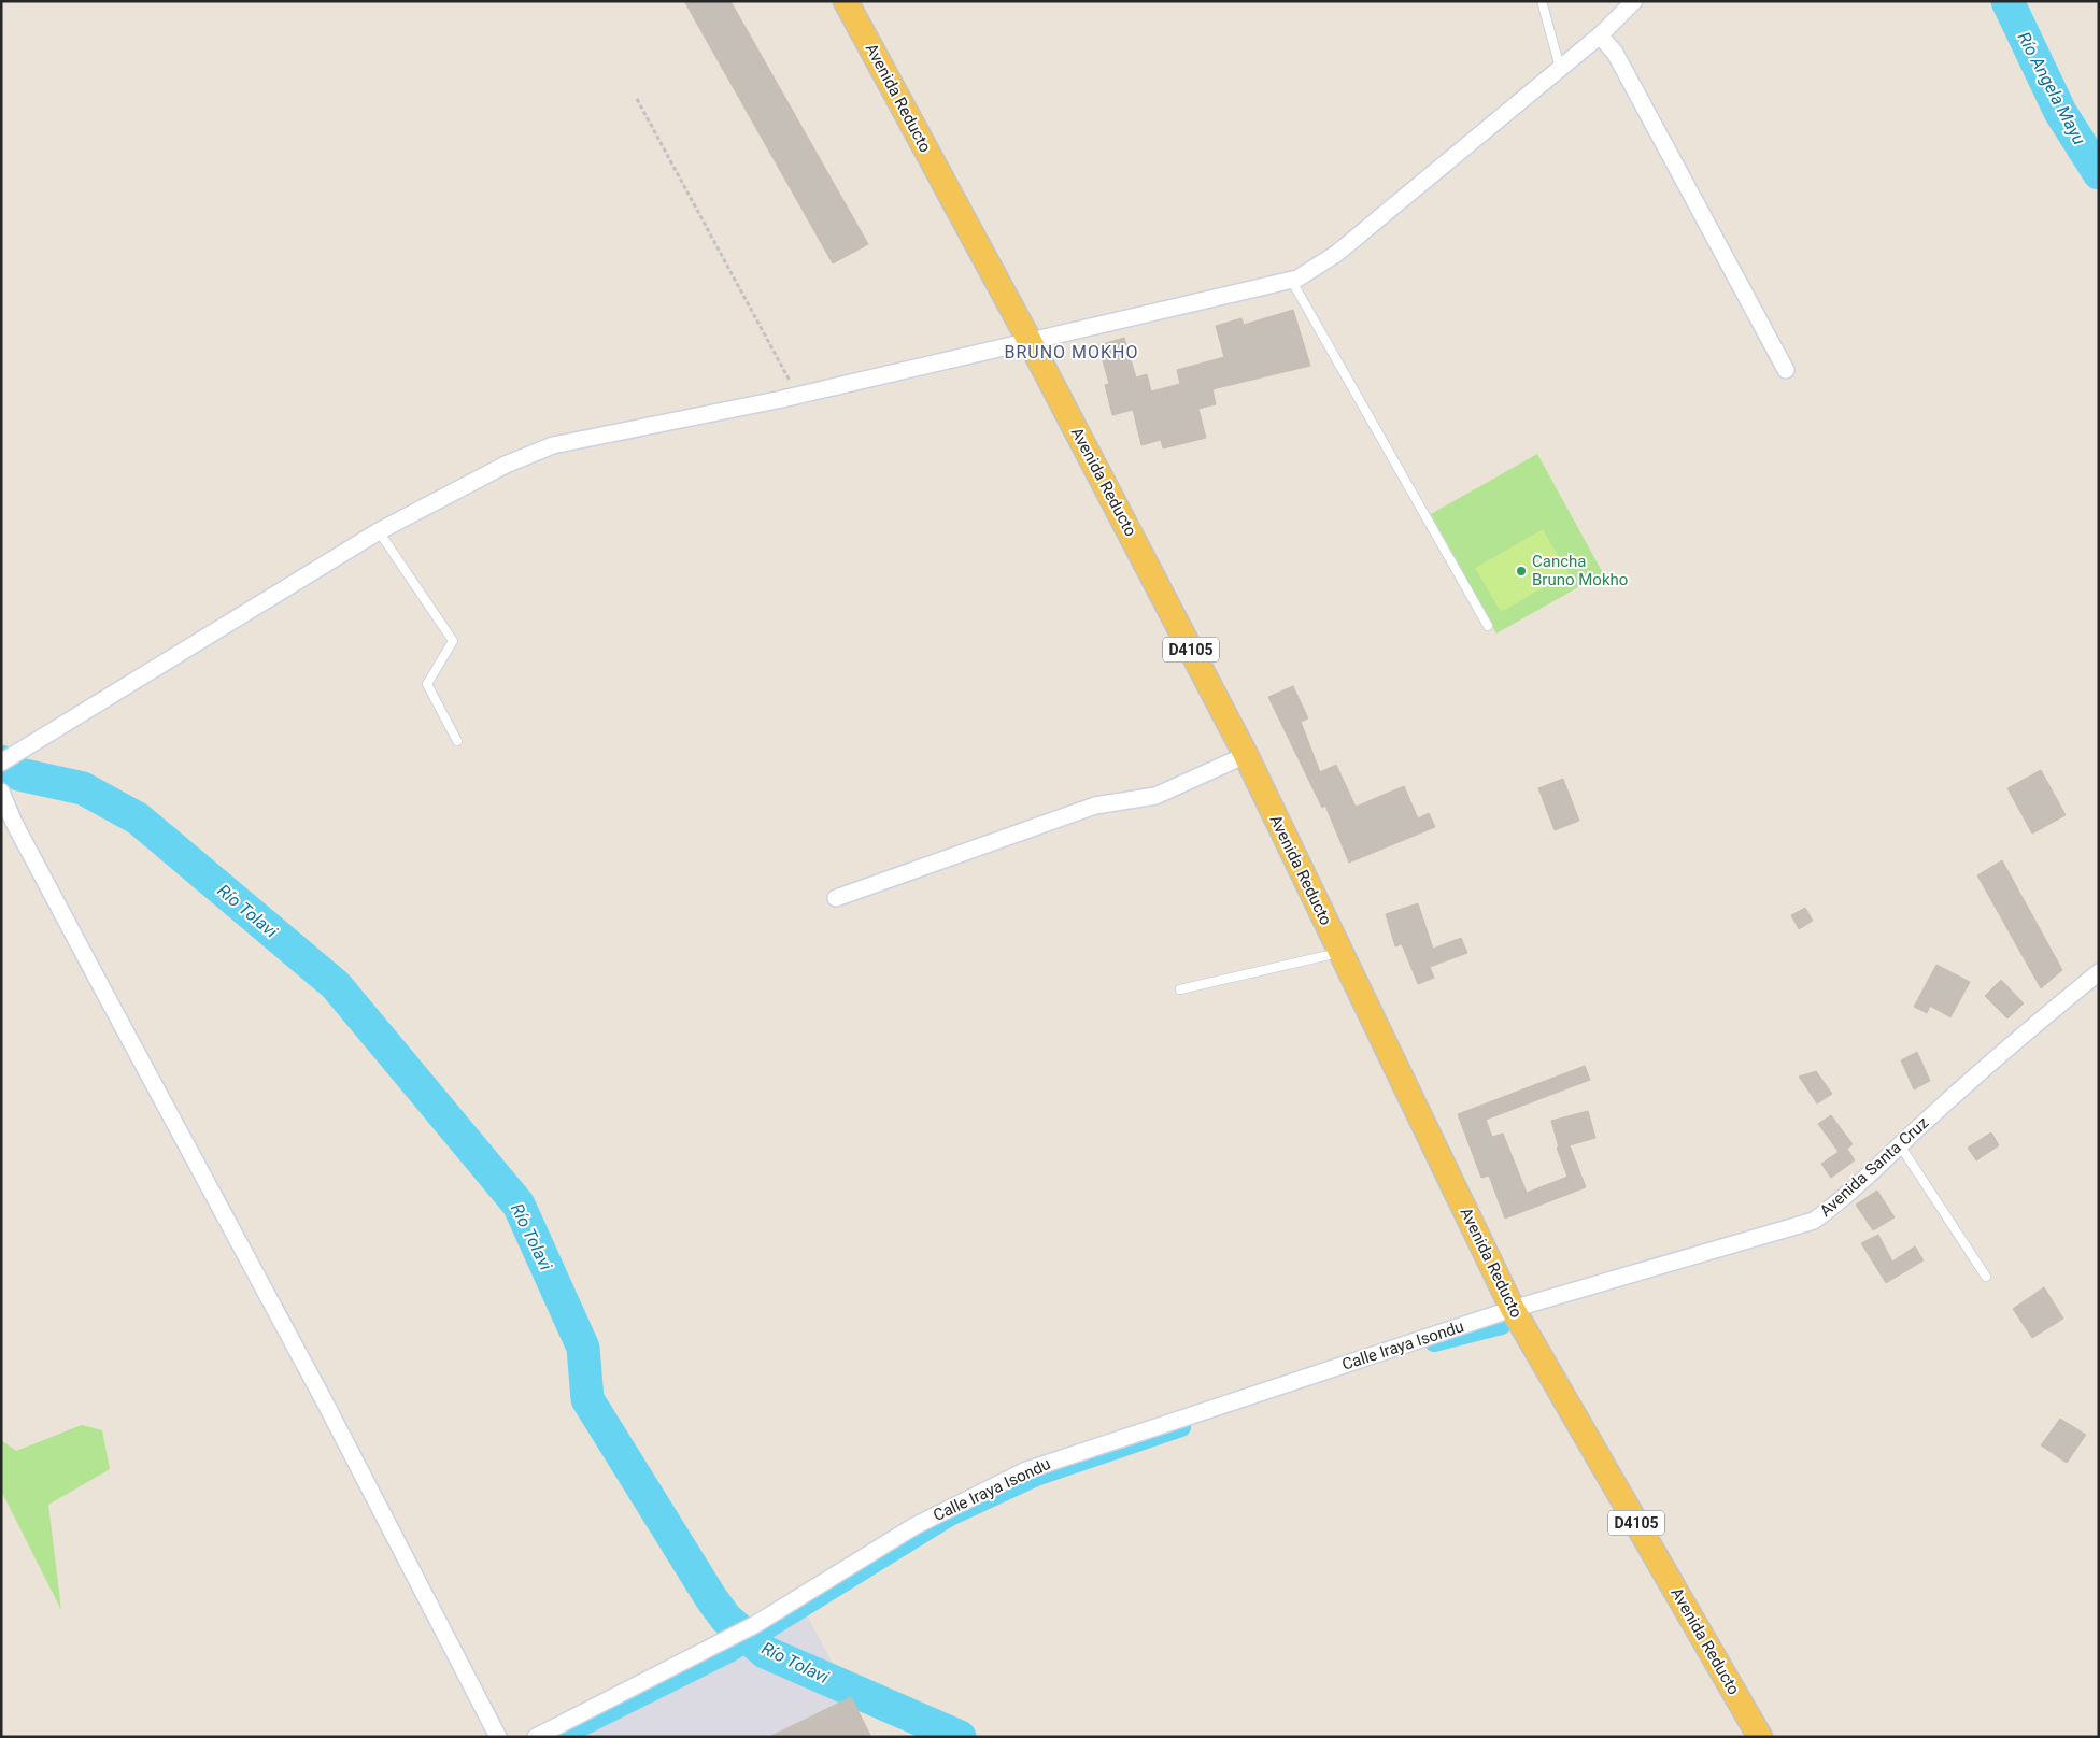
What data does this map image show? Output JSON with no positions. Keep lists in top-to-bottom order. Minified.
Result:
{"streets":{"main road":["Avenida Reducto","D4105"],"street":["Avenida Santa Cruz","Calle Iraya Isondu"]},"crossings":[["Avenida Reducto","Avenida Santa Cruz"],["Avenida Reducto","Calle Iraya Isondu"],["Avenida Santa Cruz","Calle Iraya Isondu"]],"districts":["BRUNO MOKHO"],"water":["Río Angela Mayu","Río Tolavi"],"places":["Cancha Bruno Mokho"]}
